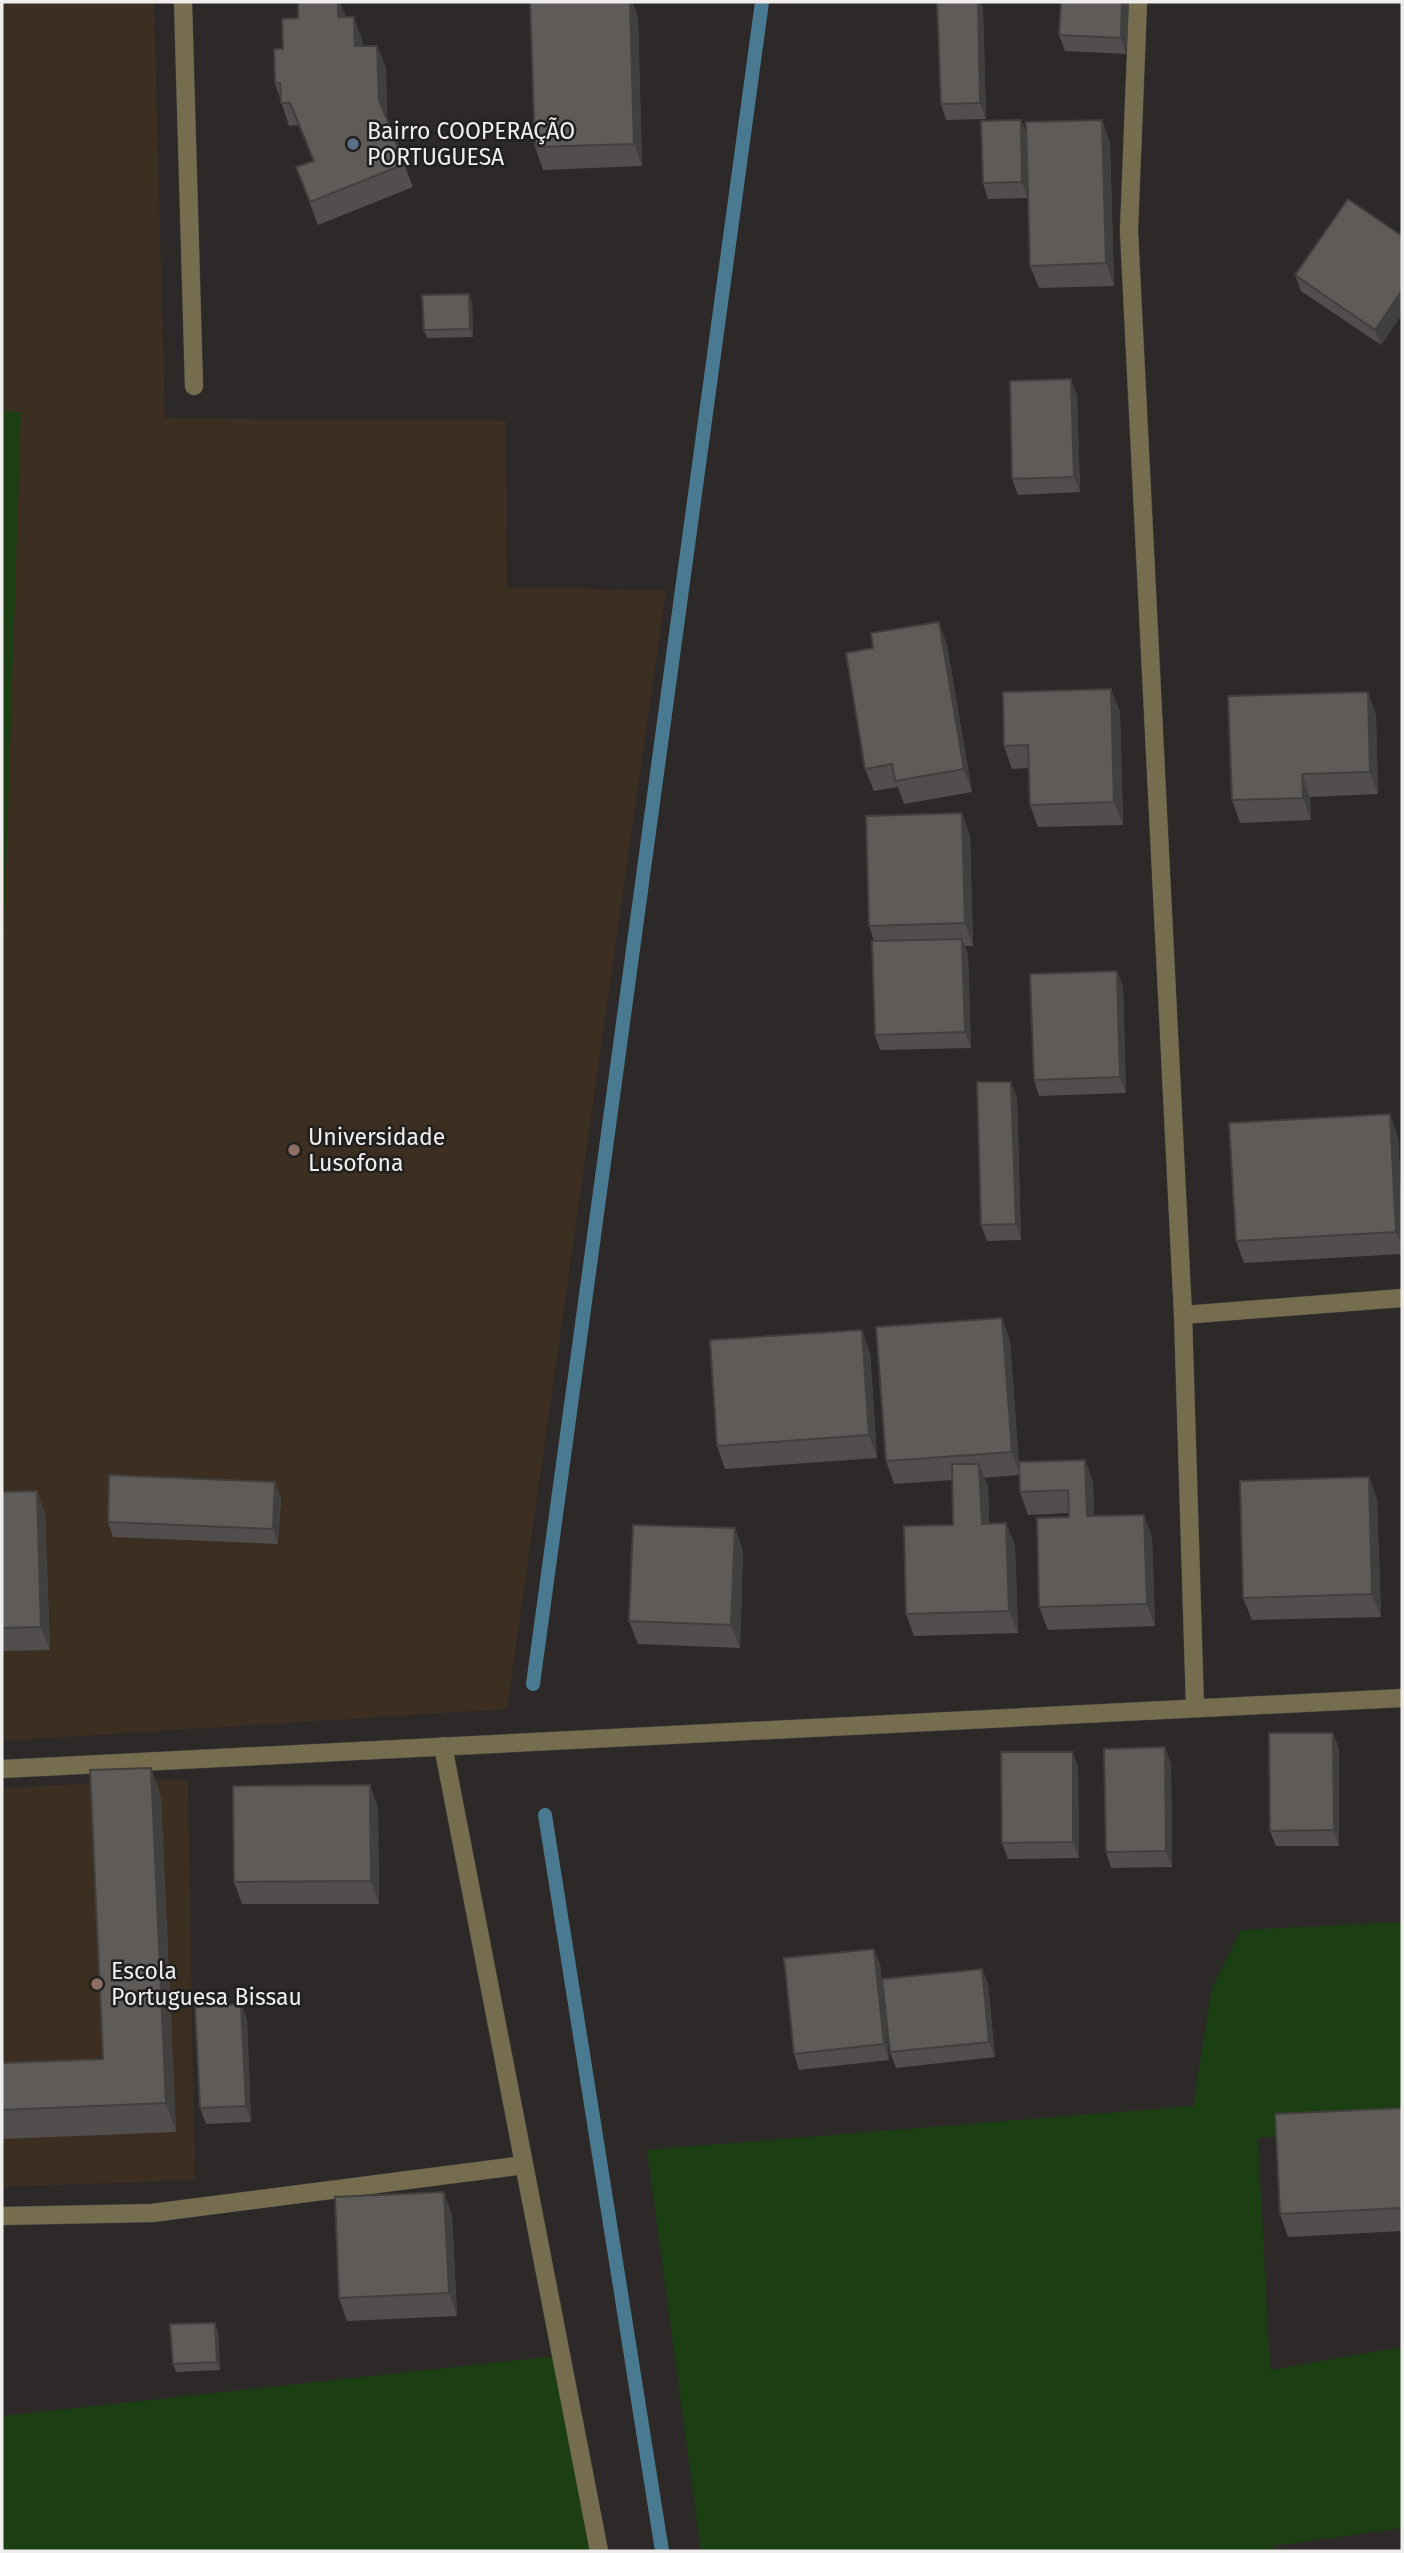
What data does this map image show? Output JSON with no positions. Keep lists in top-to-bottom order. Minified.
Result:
{"places":["Bairro COOPERAÇÃO PORTUGUESA","Universidade Lusofona","Escola Portuguesa Bissau"]}
